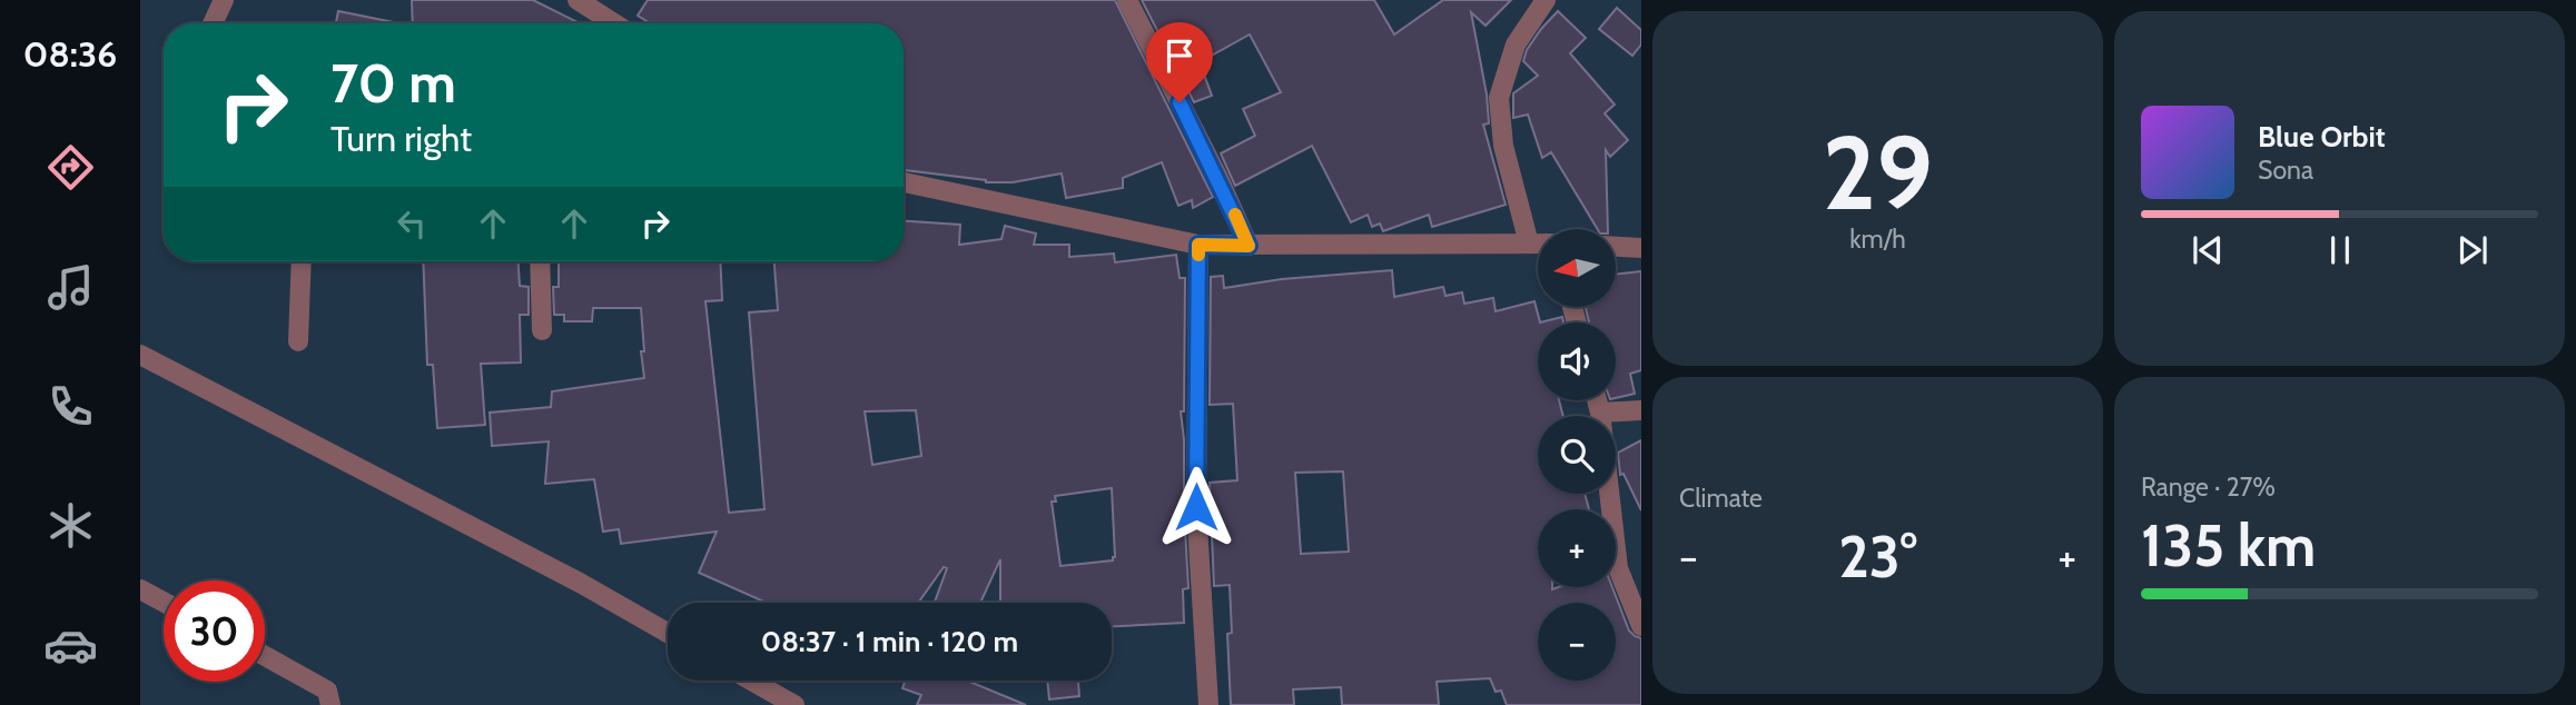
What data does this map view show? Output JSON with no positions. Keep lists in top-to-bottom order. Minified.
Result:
{"north":"left","page":{"tabs":"08:36","tile":[["29","km/h"],"Climate",["Range · 27%","135 km"]],"turn":["70 m","Turn right"],"song":["Blue Orbit","Sona"],"map_buttons":["+","−"],"heat":["−","23°","+"],"limit":"30","trip":"08:37 · 1 min · 120 m"}}
